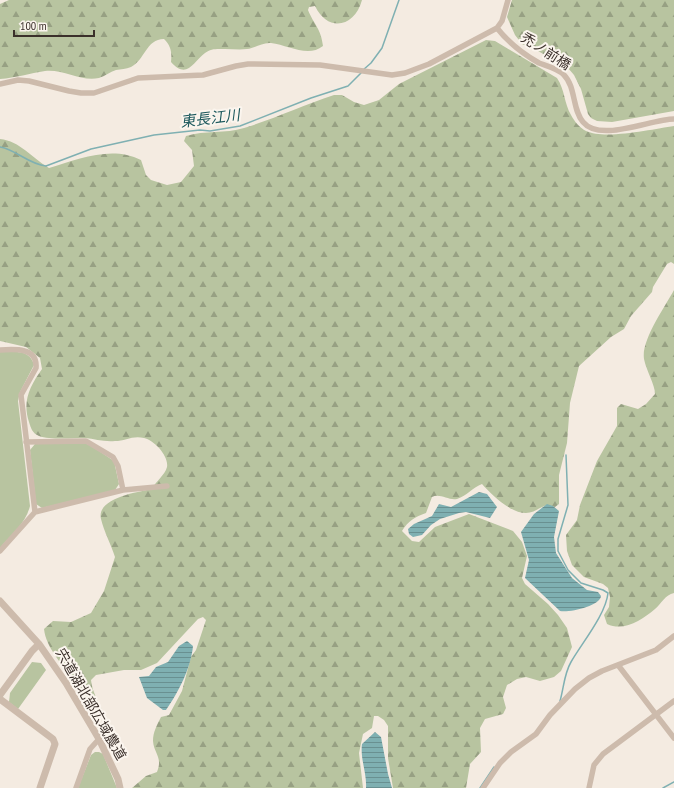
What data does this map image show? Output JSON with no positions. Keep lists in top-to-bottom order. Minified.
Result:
{"streets":{"street":["禿ノ前橋","宍道湖北部広域農道"]},"water":["東長江川"],"scale_bar":"100 m"}
